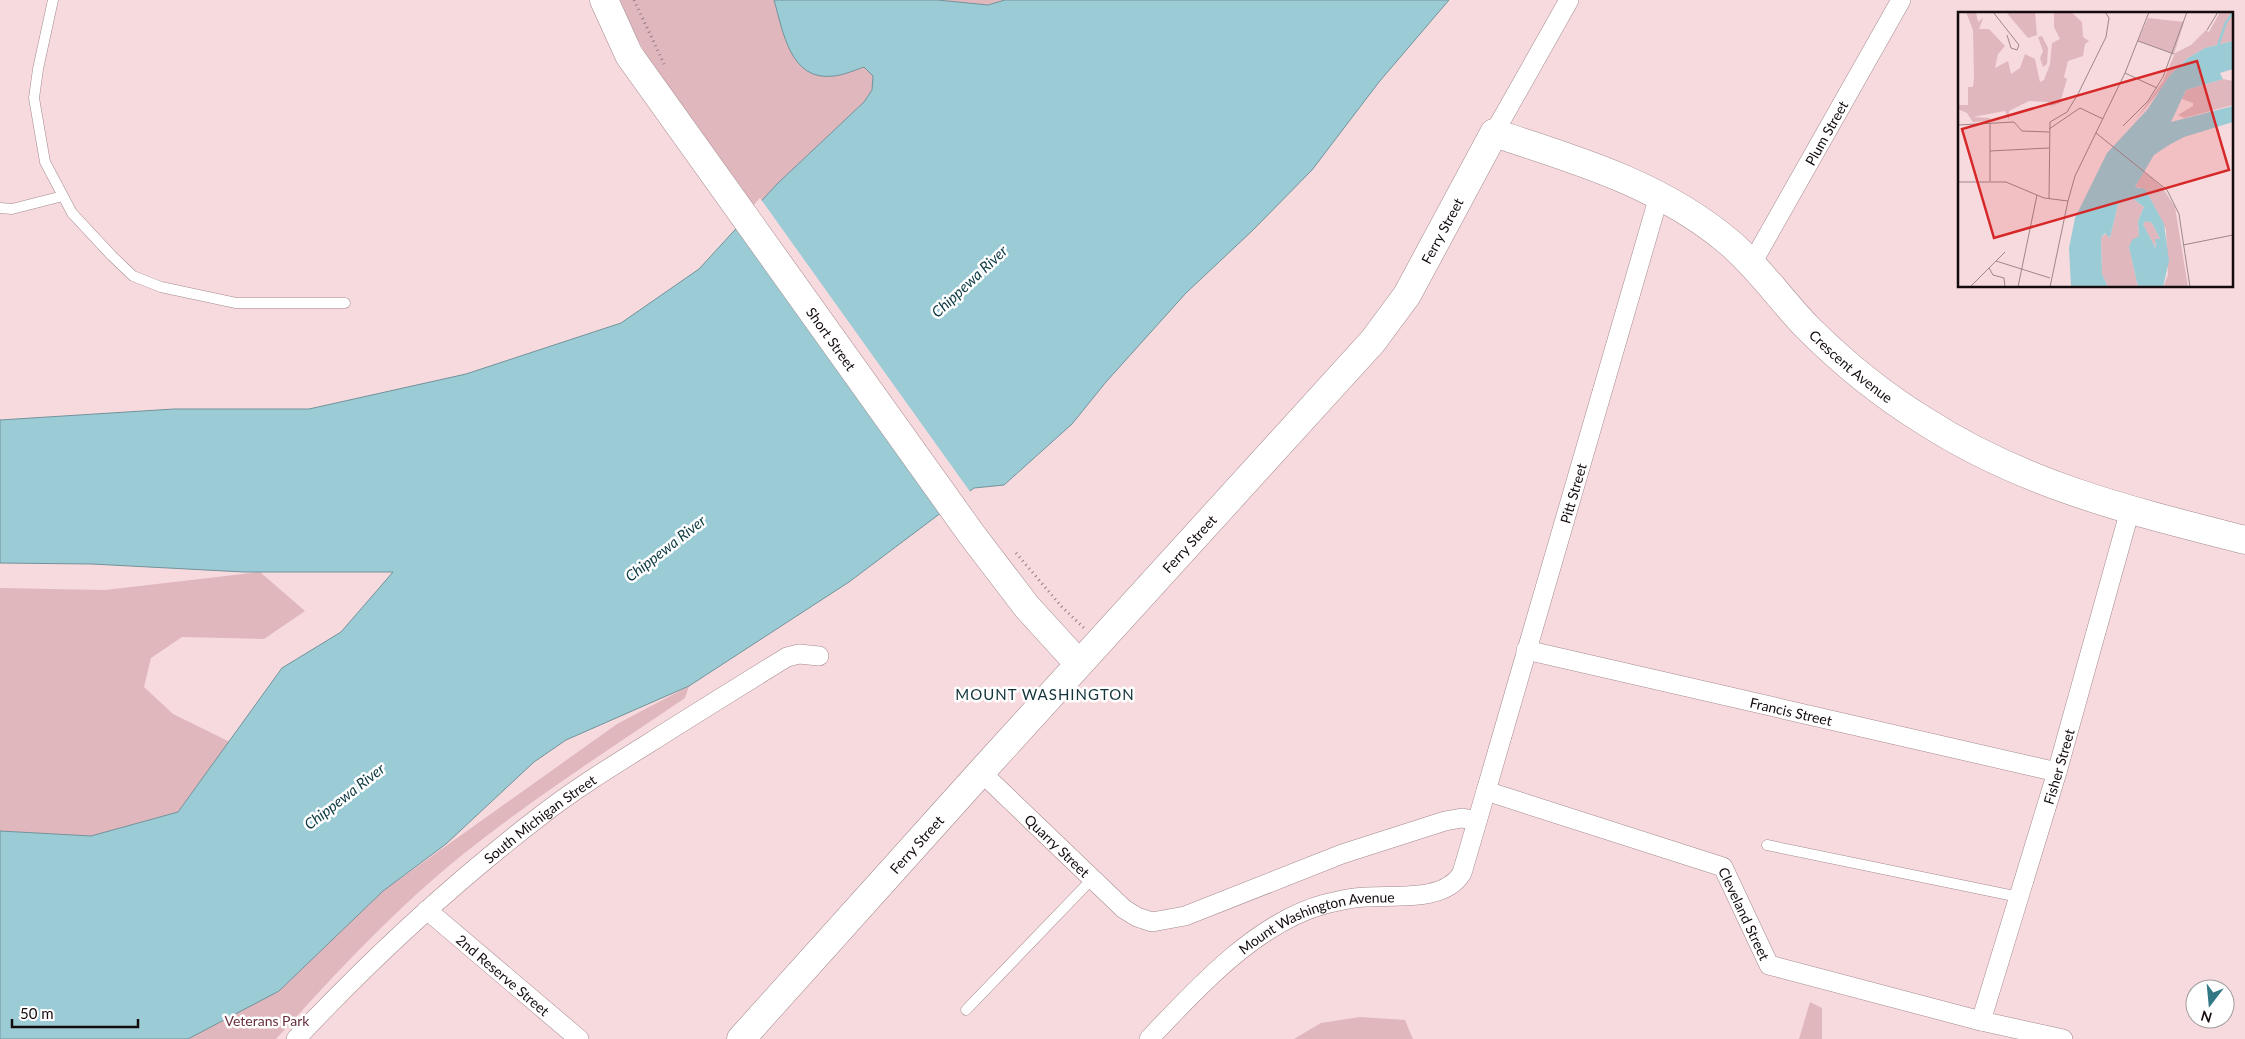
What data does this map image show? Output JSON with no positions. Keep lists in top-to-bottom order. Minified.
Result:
{"streets":{"main road":["Ferry Street","Short Street","Crescent Avenue"],"street":["Plum Street","Pitt Street","Francis Street","Fisher Street","South Michigan Street","Quarry Street","Cleveland Street","Mount Washington Avenue","2nd Reserve Street"]},"crossings":[["Plum Street","Crescent Avenue"],["Ferry Street","Short Street"],["Ferry Street","Crescent Avenue"],["Ferry Street","Quarry Street"],["Crescent Avenue","Pitt Street"],["Crescent Avenue","Fisher Street"],["Pitt Street","Francis Street"],["Pitt Street","Cleveland Street"],["Pitt Street","Mount Washington Avenue"],["Francis Street","Fisher Street"],["Fisher Street","Cleveland Street"],["South Michigan Street","2nd Reserve Street"],["Quarry Street","Mount Washington Avenue"],["Cleveland Street","Mount Washington Avenue"]],"districts":["MOUNT WASHINGTON"],"water":["Chippewa River"],"parks":["Veterans Park"],"scale_bar":"50 m","north":"bottom"}
